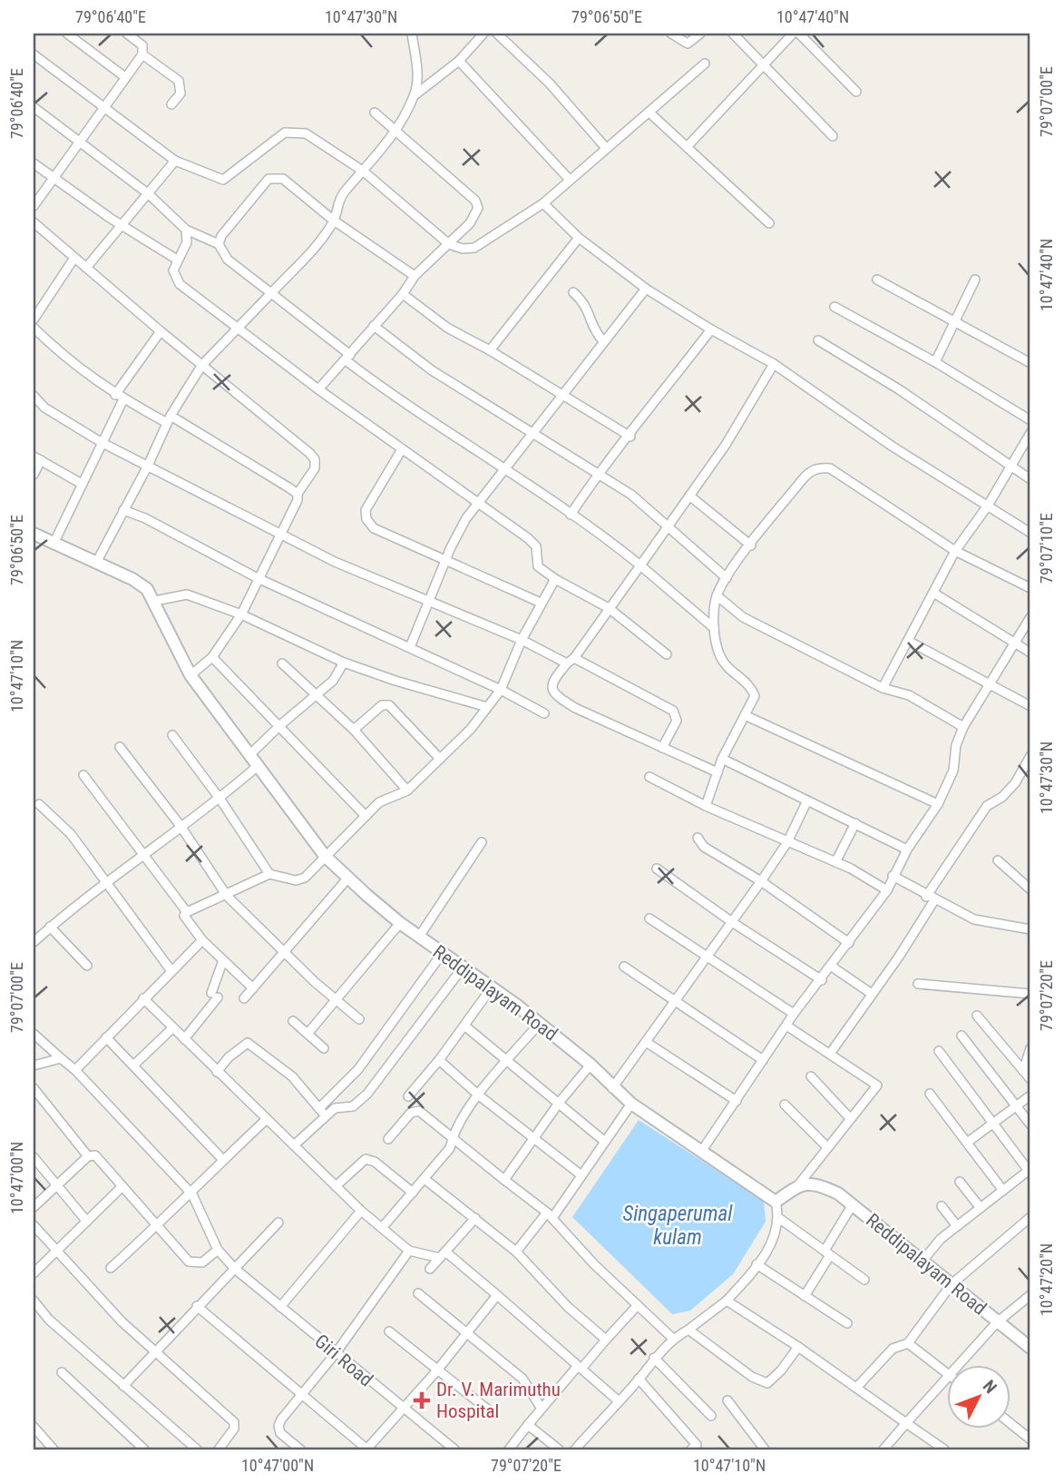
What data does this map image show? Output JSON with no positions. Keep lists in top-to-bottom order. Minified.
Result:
{"streets":{"main road":["Reddipalayam Road"],"street":["Giri Road"]},"water":["Singaperumal kulam"],"places":{"health":["Dr. V. Marimuthu Hospital"]},"north":"top right","coordinates":["79°06'40\"E","10°47'30\"N","79°06'50\"E","10°47'40\"N","79°07'00\"E","79°07'10\"E","10°47'10\"N","79°07'20\"E","10°47'00\"N","10°47'20\"N"]}
